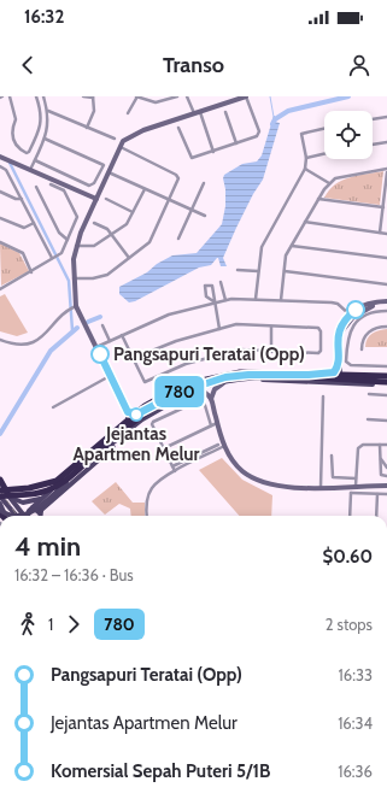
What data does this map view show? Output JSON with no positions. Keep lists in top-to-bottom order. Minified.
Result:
{"places":["Pangsapuri Teratai (Opp)","Jejantas Apartmen Melur"],"lines":["bus line 780"],"page":{"status":"16:32","header":"Transo","on_map":"780","heading":["4 min","16:32 – 16:36 · Bus","$0.60"],"legs":["1","780","2 stops"],"list":[{"name":"Pangsapuri Teratai (Opp)","value":"16:33"},{"name":"Jejantas Apartmen Melur","value":"16:34"},{"name":"Komersial Sepah Puteri 5/1B","value":"16:36"}]}}
